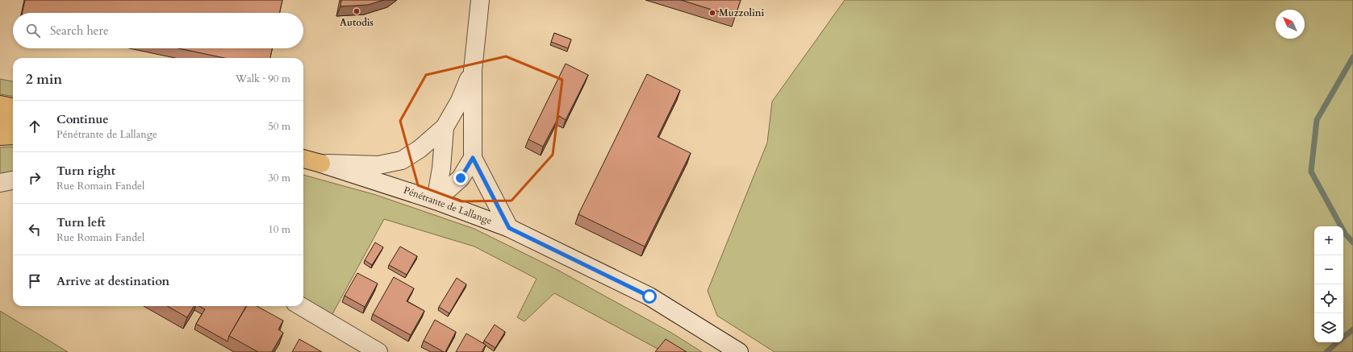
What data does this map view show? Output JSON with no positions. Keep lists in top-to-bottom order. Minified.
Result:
{"streets":{"street":["Pénétrante de Lallange"]},"places":["Autodis","Muzzolini"],"north":"top left","page":{"search":"Search here","heading":["2 min","Walk · 90 m"],"list":[["Continue","Pénétrante de Lallange","50 m"],["Turn right","Rue Romain Fandel","30 m"],["Turn left","Rue Romain Fandel","10 m"],"Arrive at destination"],"map_buttons":["+","−"]}}
